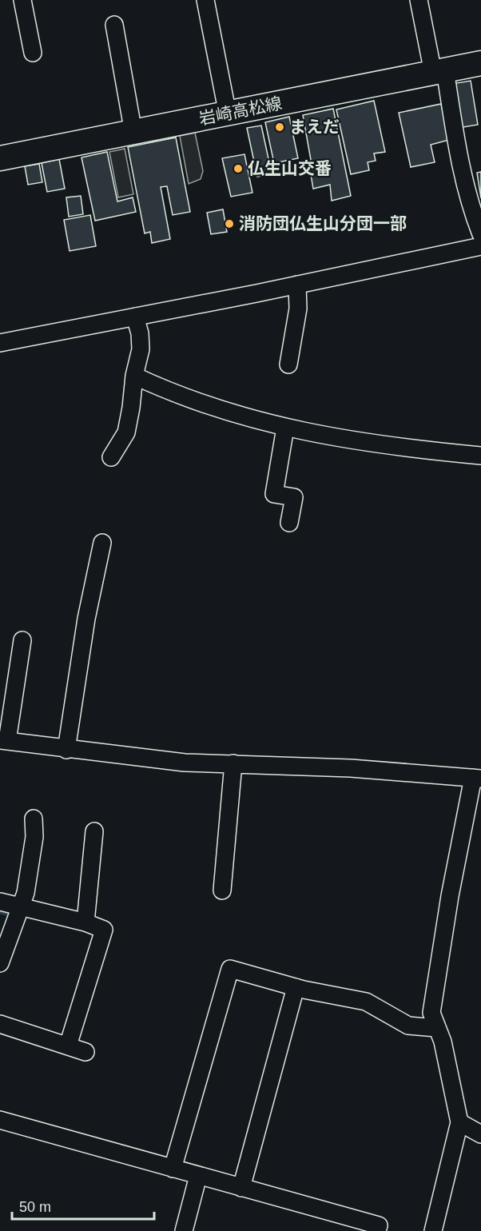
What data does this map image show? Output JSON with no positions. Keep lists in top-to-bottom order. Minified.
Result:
{"streets":{"main road":["岩崎高松線"]},"places":["まえだ","仏生山交番","消防団仏生山分団一部"],"scale_bar":"50 m"}
